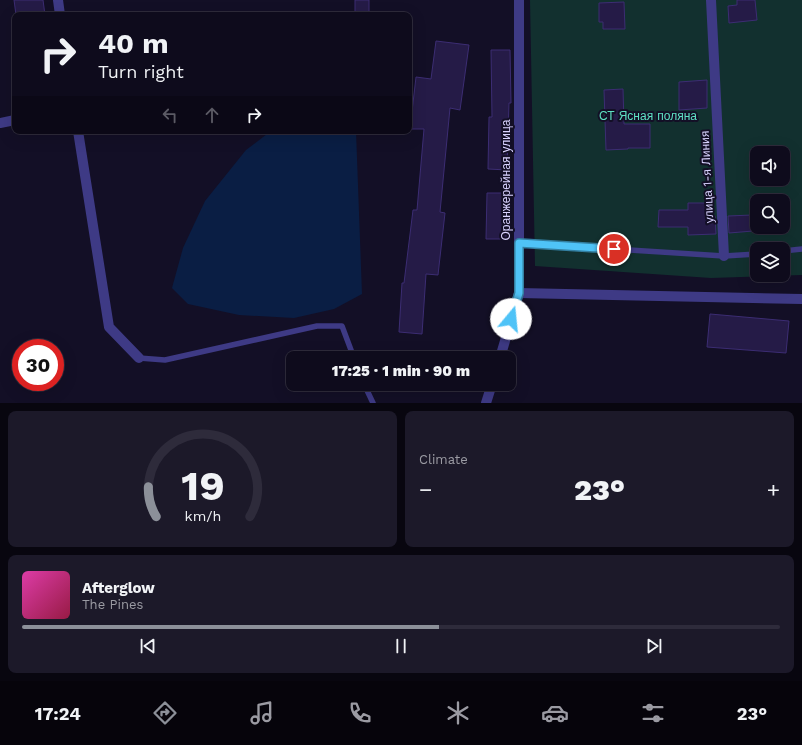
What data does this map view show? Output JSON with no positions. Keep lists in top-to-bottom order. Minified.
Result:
{"streets":{"street":["улица 1-я Линия","Оранжерейная улица"]},"parks":["СТ Ясная поляна"],"page":{"turn":["40 m","Turn right"],"limit":"30","trip":"17:25 · 1 min · 90 m","tile":"Climate","heat":["−","23°","+"],"song":["Afterglow","The Pines"],"tabs":["17:24","23°"],"gauge":["19","km/h"]}}
